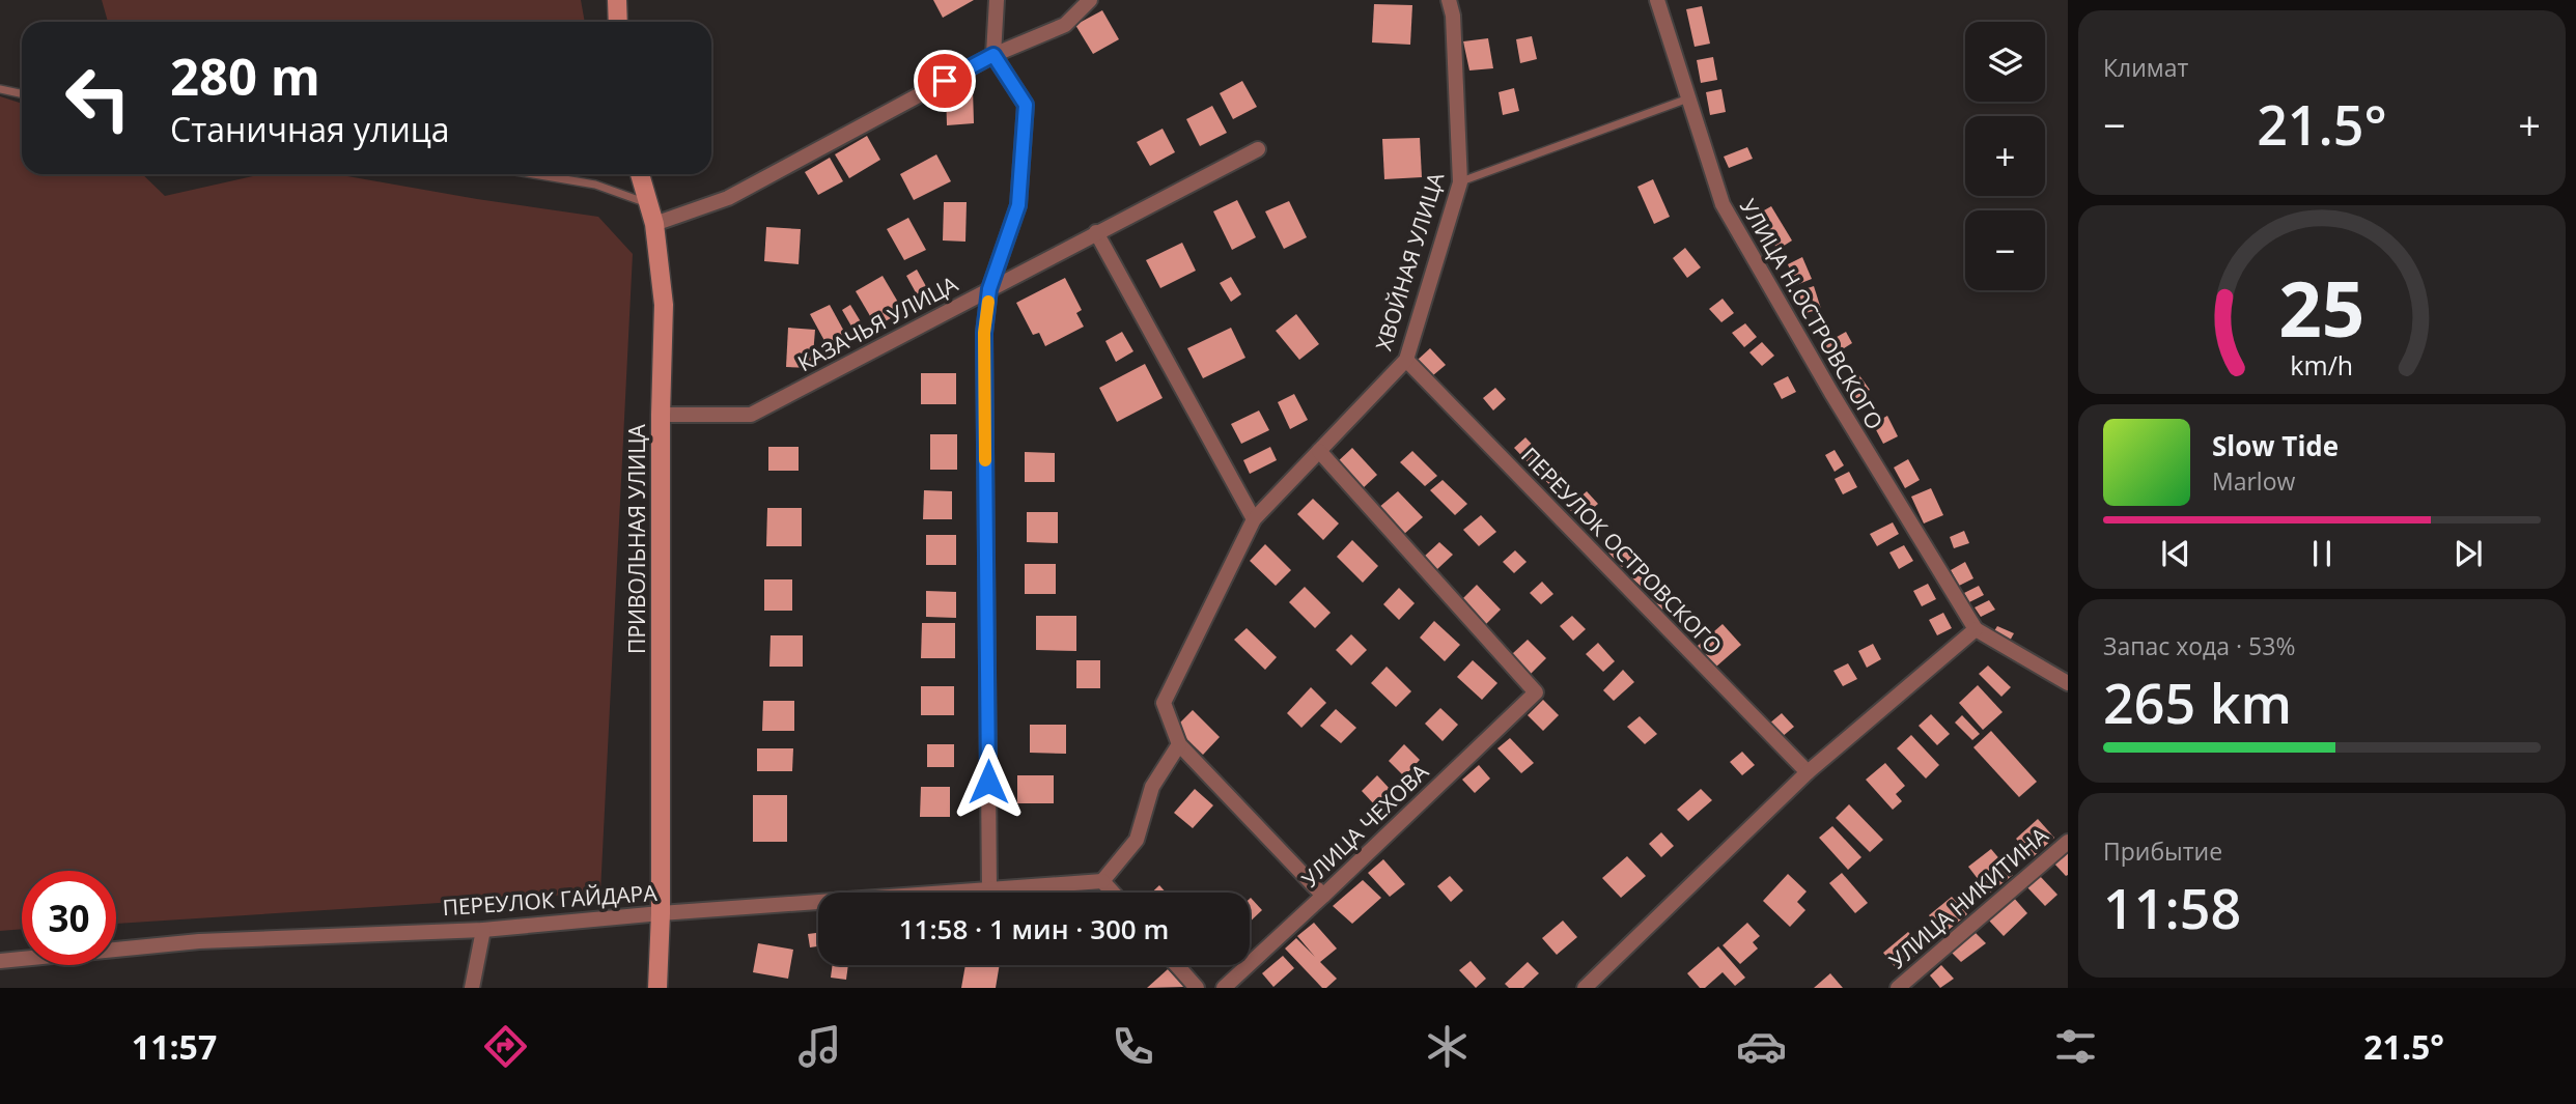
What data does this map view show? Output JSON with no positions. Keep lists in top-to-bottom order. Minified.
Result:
{"streets":{"street":["ХВОЙНАЯ УЛИЦА","УЛИЦА Н.ОСТРОВСКОГО","КАЗАЧЬЯ УЛИЦА","ПРИВОЛЬНАЯ УЛИЦА","ПЕРЕУЛОК ОСТРОВСКОГО","УЛИЦА ЧЕХОВА","УЛИЦА НИКИТИНА","ПЕРЕУЛОК ГАЙДАРА"]},"crossings":[["ХВОЙНАЯ УЛИЦА","ПЕРЕУЛОК ОСТРОВСКОГО"],["ХВОЙНАЯ УЛИЦА","УЛИЦА ЧЕХОВА"],["КАЗАЧЬЯ УЛИЦА","ПРИВОЛЬНАЯ УЛИЦА"],["ПРИВОЛЬНАЯ УЛИЦА","ПЕРЕУЛОК ГАЙДАРА"]],"page":{"tile":["Климат",["Запас хода · 53%","265 km"],["Прибытие","11:58"]],"map_buttons":["+","−"],"turn":["280 m","Станичная улица"],"heat":["−","21.5°","+"],"song":["Slow Tide","Marlow"],"limit":"30","trip":"11:58 · 1 мин · 300 m","tabs":["11:57","21.5°"],"gauge":["25","km/h"]}}
